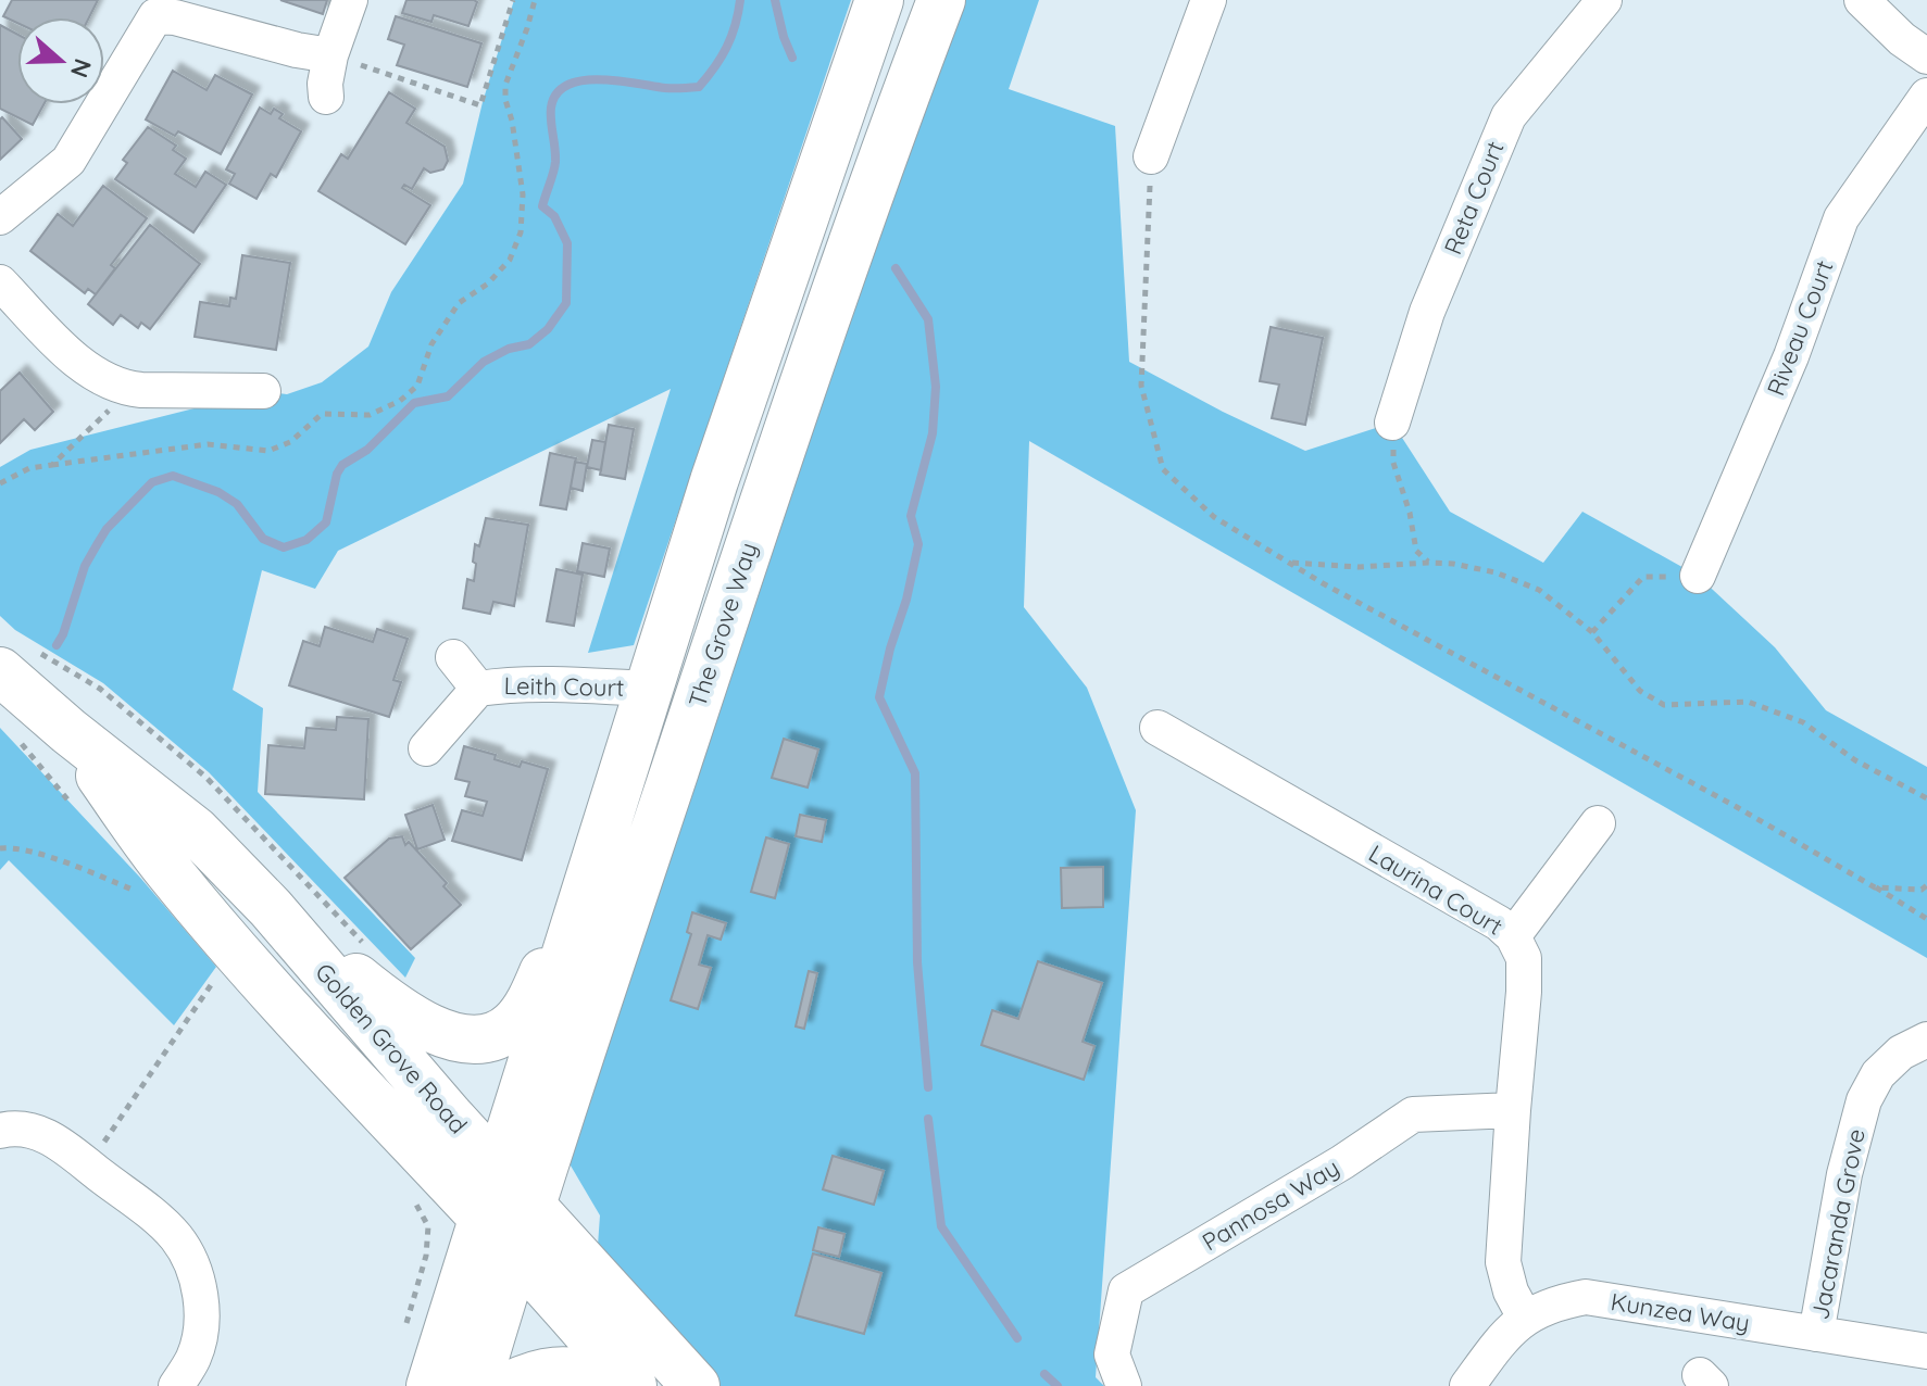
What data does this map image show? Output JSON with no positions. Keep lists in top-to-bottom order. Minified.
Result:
{"streets":{"main road":["The Grove Way","Golden Grove Road"],"street":["Reta Court","Riveau Court","Leith Court","Laurina Court","Pannosa Way","Jacaranda Grove","Kunzea Way"]},"crossings":[["The Grove Way","Leith Court"],["The Grove Way","Golden Grove Road"],["Laurina Court","Pannosa Way"],["Laurina Court","Kunzea Way"],["Jacaranda Grove","Kunzea Way"]],"north":"right"}
